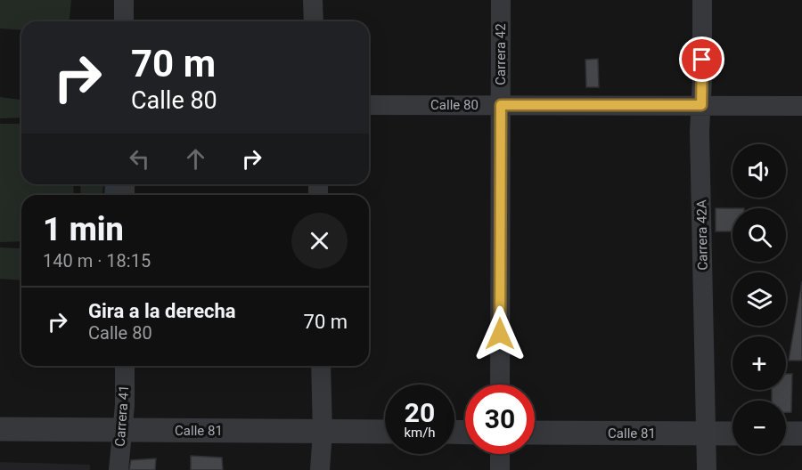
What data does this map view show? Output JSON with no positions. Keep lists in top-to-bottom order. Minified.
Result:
{"streets":{"street":["Carrera 42","Calle 80","Carrera 42A","Carrera 41","Calle 81"]},"crossings":[["Carrera 42","Calle 80"],["Calle 80","Carrera 42A"],["Carrera 42A","Calle 81"],["Carrera 41","Calle 81"]],"page":{"turn":["70 m","Calle 80"],"map_buttons":["+","−"],"heading":["1 min","140 m · 18:15"],"list":[{"name":"Gira a la derecha","note":"Calle 80","value":"70 m"}],"speed":"20 km/h","limit":"30"}}
